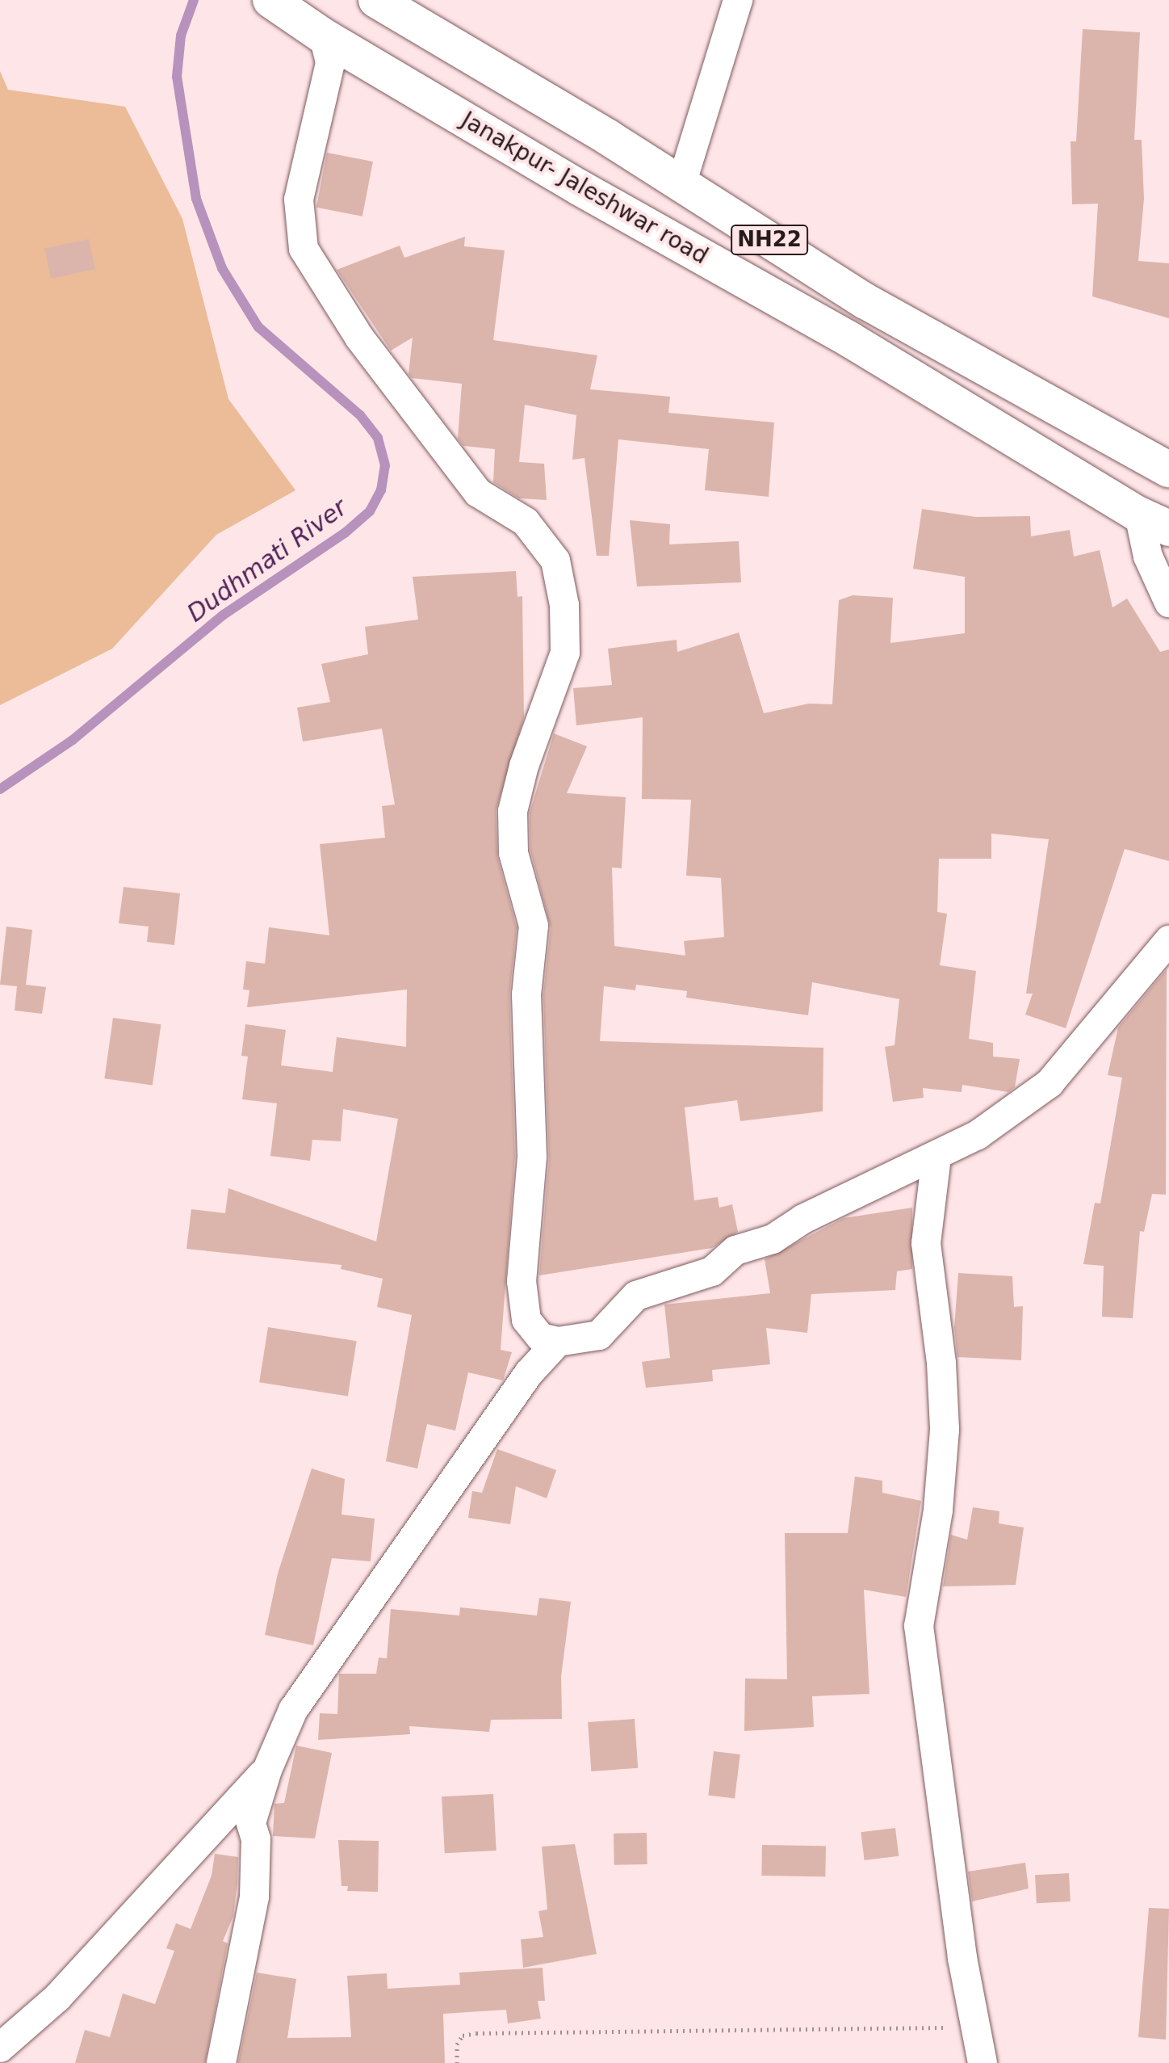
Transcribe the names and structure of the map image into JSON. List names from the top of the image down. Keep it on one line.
{"streets":{"highway":["Janakpur- Jaleshwar road","NH22"]},"water":["Dudhmati River"]}
